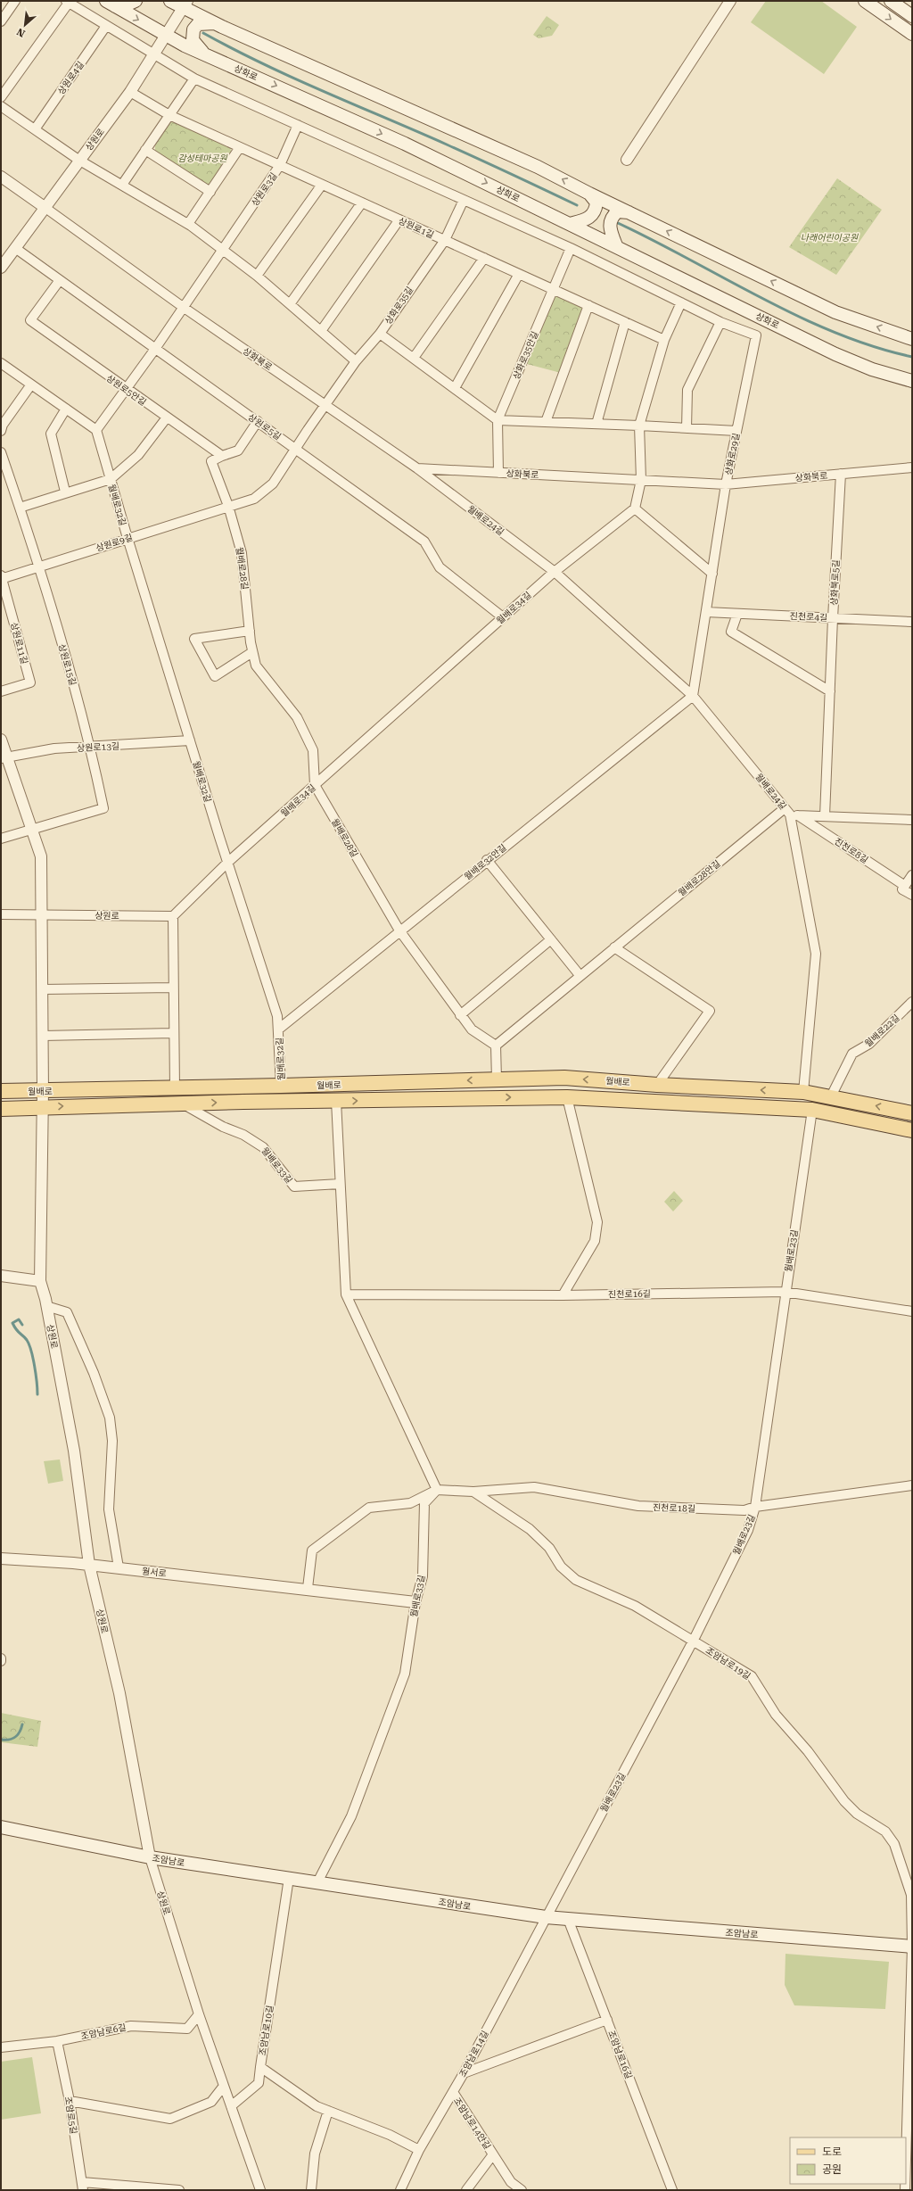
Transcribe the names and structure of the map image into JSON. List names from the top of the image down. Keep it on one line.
{"streets":{"main road":["상화로","월배로","조암남로"],"street":["상원로4길","상원로","상원로3길","상원로1길","상화로35길","상화로35안길","상화북로","상원로5안길","상원로5길","상화로29길","월배로32길","월배로24길","상원로9길","월배로28길","상화북로5길","월배로34길","진천로4길","상원로11길","상원로15길","상원로13길","진천로8길","월배로32안길","월배로28안길","월배로22길","월배로33길","월배로23길","진천로16길","진천로18길","월서로","조암남로19길","조암남로10길","조암남로6길","조암남로14길","조암남로16길","조암로5길","조암남로14안길"]},"crossings":[["상화로","상원로"],["상원로","상원로1길"],["상원로","상화북로"],["상원로","상원로5길"],["상원로","월배로34길"],["상원로","상원로15길"],["상원로","상원로13길"],["상원로","월배로"],["상원로","월서로"],["상원로","조암남로"],["상원로","조암남로6길"],["상원로3길","상원로1길"],["상원로1길","상화로35길"],["상원로1길","상화로35안길"],["상화로35길","상화북로"],["상화로35길","상원로9길"],["상화북로","상화로29길"],["상화북로","월배로24길"],["상화북로","상원로9길"],["상화북로","상화북로5길"],["상원로5안길","상원로5길"],["상원로5안길","월배로32길"],["상원로5길","상원로9길"],["상원로5길","월배로34길"],["상화로29길","월배로24길"],["상화로29길","진천로4길"],["상화로29길","월배로32안길"],["월배로32길","상원로9길"],["월배로32길","월배로34길"],["월배로32길","상원로15길"],["월배로32길","상원로13길"],["월배로32길","월배로32안길"],["월배로32길","월배로"],["월배로24길","월배로34길"],["월배로24길","진천로8길"],["월배로24길","월배로32안길"],["월배로24길","월배로28안길"],["월배로24길","월배로"],["상원로9길","월배로28길"],["상원로9길","상원로11길"],["상원로9길","상원로15길"],["월배로28길","월배로34길"],["월배로28길","월배로32안길"],["월배로28길","월배로28안길"],["상화북로5길","진천로4길"],["상원로15길","상원로13길"],["진천로8길","월배로28안길"],["월배로22길","월배로"],["월배로","월배로33길"],["월배로","월배로23길"],["월배로","진천로16길"],["월배로33길","진천로18길"],["월배로33길","월서로"],["월배로33길","조암남로"],["월배로23길","진천로16길"],["월배로23길","진천로18길"],["월배로23길","조암남로19길"],["월배로23길","조암남로"],["월배로23길","조암남로14길"],["진천로18길","조암남로19길"],["조암남로19길","조암남로"],["조암남로","조암남로10길"],["조암남로","조암남로14길"],["조암남로","조암남로16길"],["조암남로10길","조암남로14길"],["조암남로6길","조암로5길"],["조암남로14길","조암남로14안길"]],"parks":["감성테마공원","나래어린이공원"],"legend":["도로","공원"],"north":"bottom left"}
